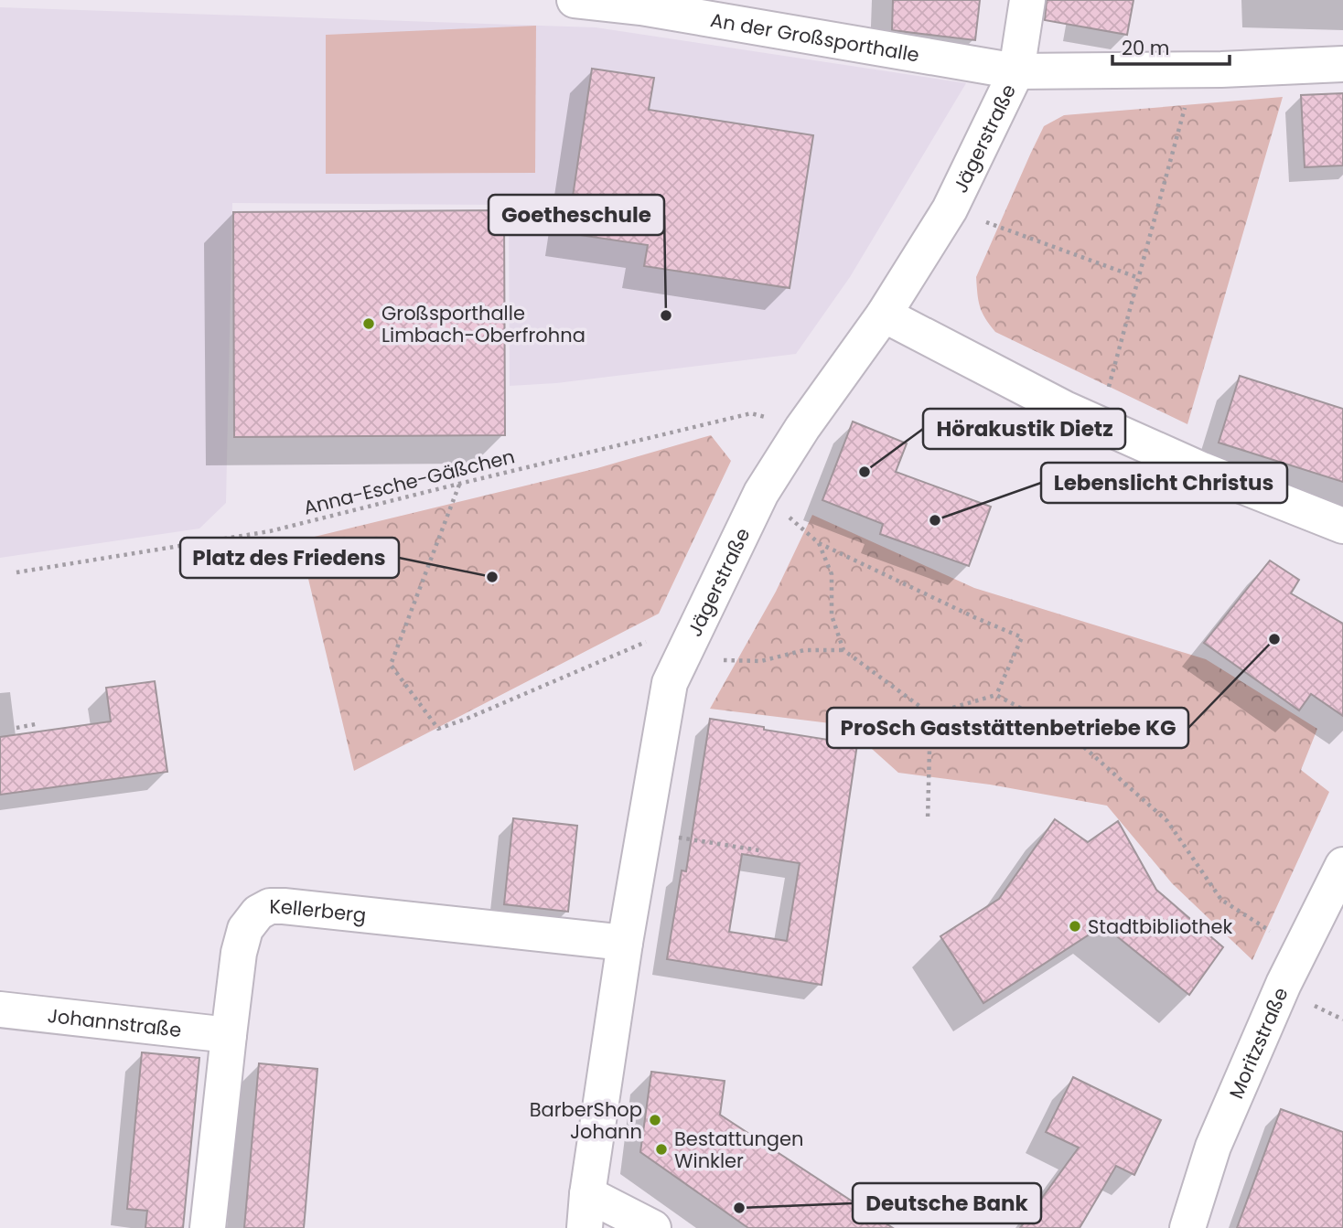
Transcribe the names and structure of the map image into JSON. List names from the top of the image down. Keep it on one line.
{"streets":{"street":["An der Großsporthalle","Jägerstraße","Kellerberg","Johannstraße","Moritzstraße"],"path":["Anna-Esche-Gäßchen"]},"crossings":[["An der Großsporthalle","Jägerstraße"],["Jägerstraße","Anna-Esche-Gäßchen"],["Jägerstraße","Kellerberg"],["Kellerberg","Johannstraße"]],"places":["Goetheschule","Großsporthalle Limbach-Oberfrohna","Hörakustik Dietz","Lebenslicht Christus","Platz des Friedens","ProSch Gaststättenbetriebe KG","Stadtbibliothek","BarberShop Johann","Bestattungen Winkler","Deutsche Bank"],"scale_bar":"20 m"}
